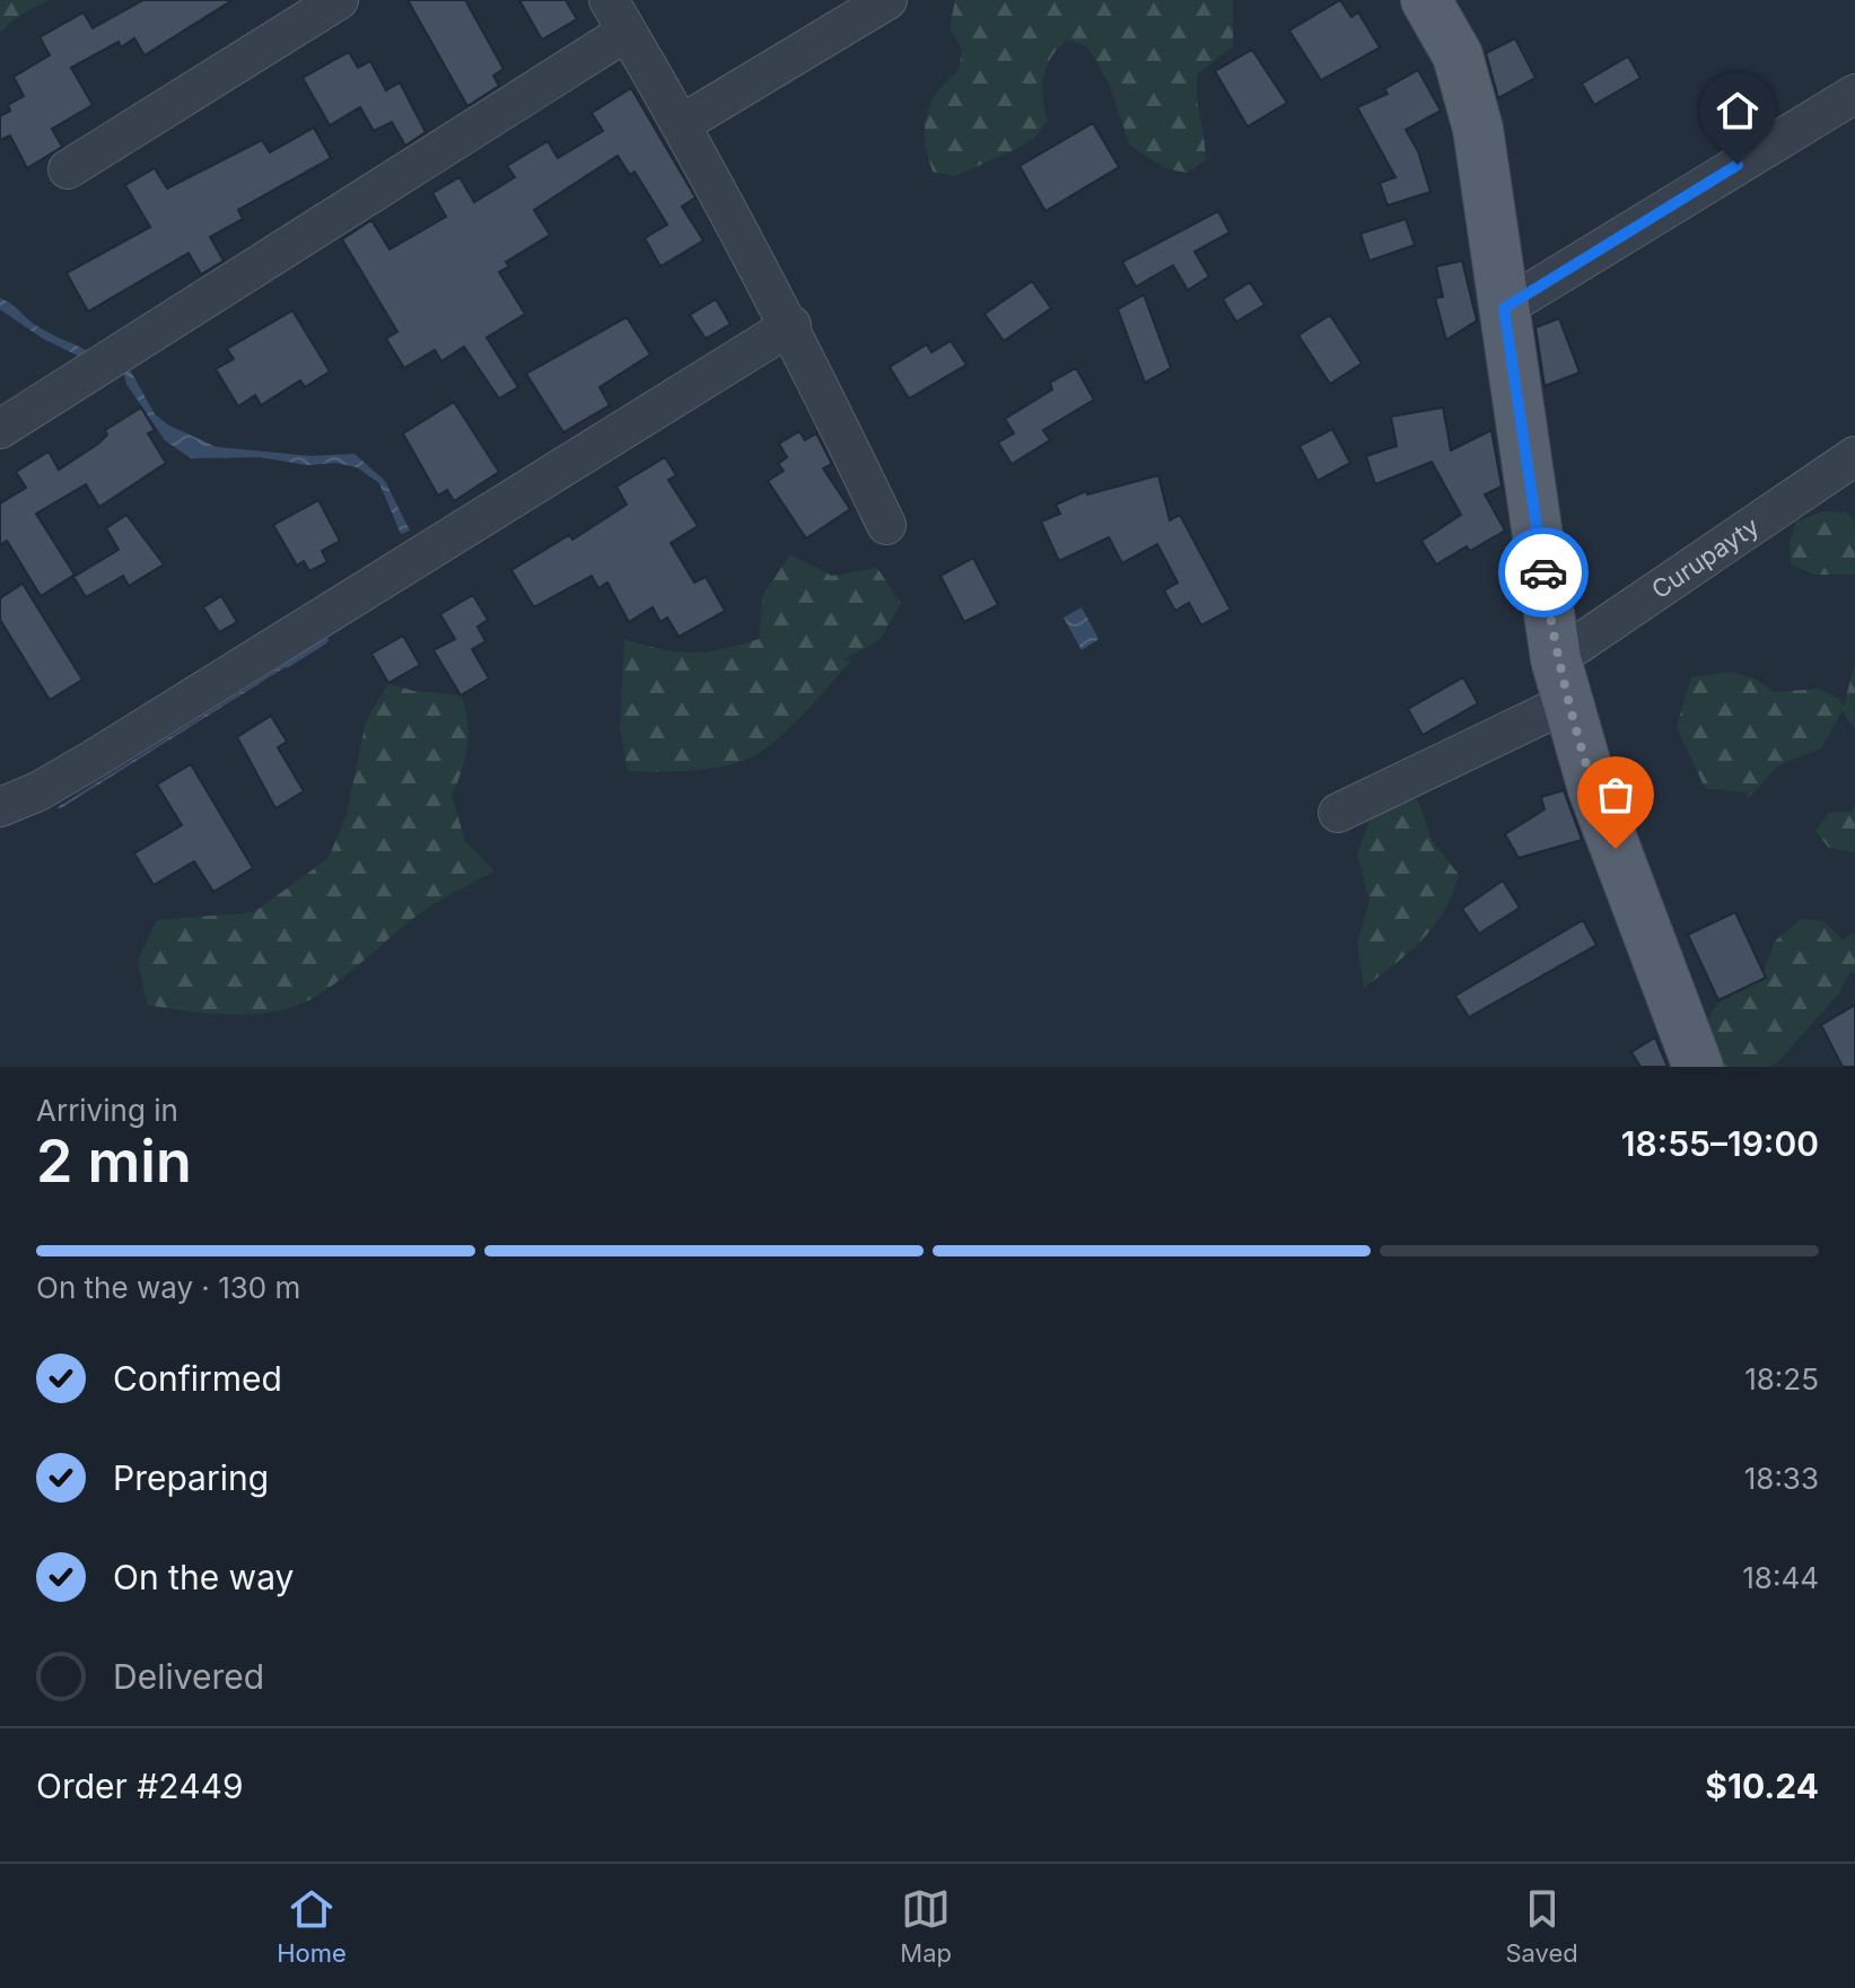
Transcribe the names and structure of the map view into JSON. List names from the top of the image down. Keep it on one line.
{"streets":{"street":["Curupayty"]},"page":{"heading":["2 min","Arriving in","18:55–19:00"],"panel":["Order #2449","$10.24"],"bar":"On the way · 130 m","list":[["Confirmed","18:25"],["Preparing","18:33"],["On the way","18:44"],"Delivered"],"tabs":["Home","Map","Saved"]}}
